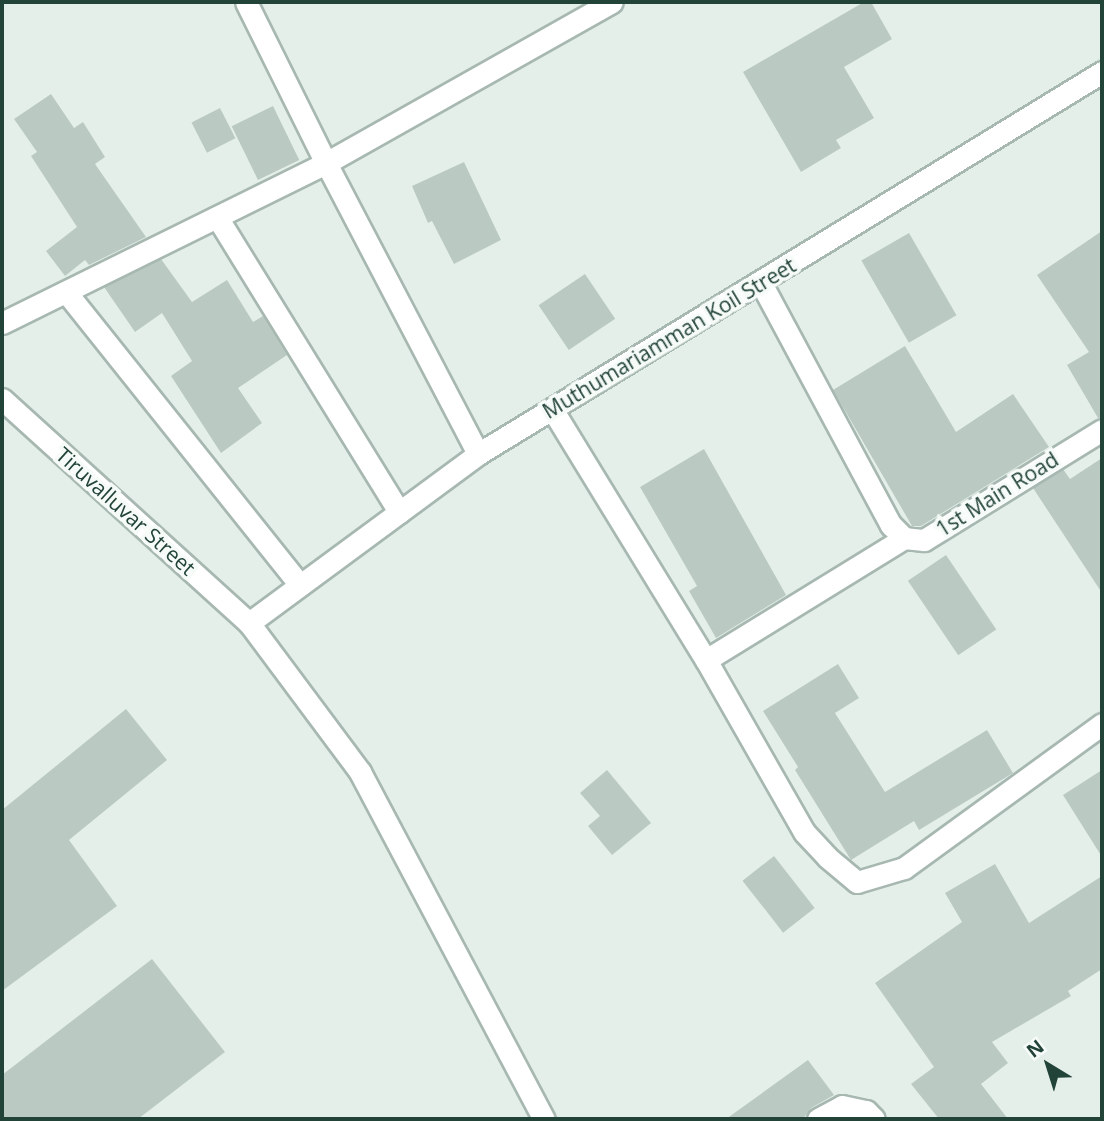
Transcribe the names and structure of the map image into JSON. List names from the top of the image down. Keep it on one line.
{"streets":{"street":["Muthumariamman Koil Street","1st Main Road","Tiruvalluvar Street"]},"crossings":[["Muthumariamman Koil Street","Tiruvalluvar Street"]],"north":"top left"}
